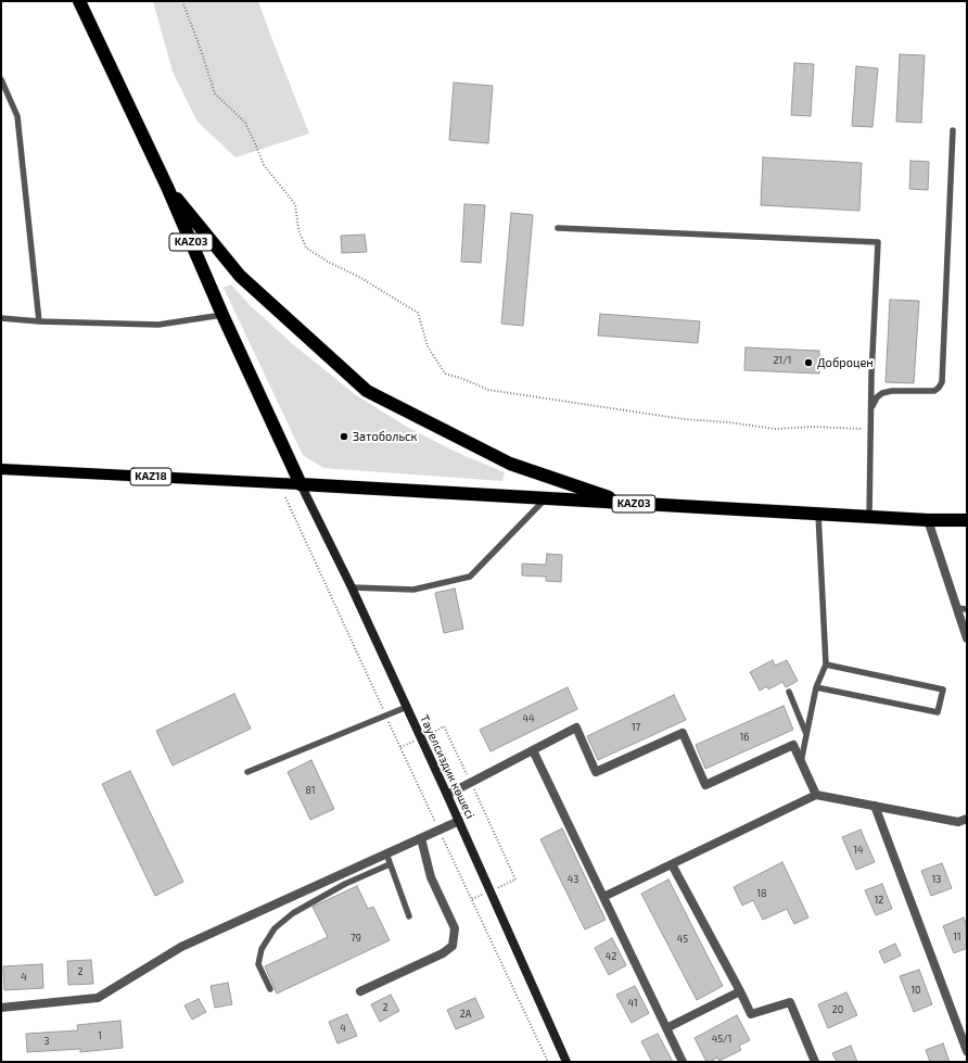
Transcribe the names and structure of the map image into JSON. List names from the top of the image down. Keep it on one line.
{"streets":{"highway":["KАZ03"],"main road":["KAZ18"],"street":["Тауелсиздик көшесі"]},"crossings":[["KАZ03","KAZ18"],["KАZ03","Тауелсиздик көшесі"],["KAZ18","Тауелсиздик көшесі"]],"places":["Доброцен","Затобольск"],"house_numbers":["21/1","44","17","16","81","14","43","13","18","12","11","79","45","42","2","4","10","41","2","20","2А","4","1","45/1","3"]}
